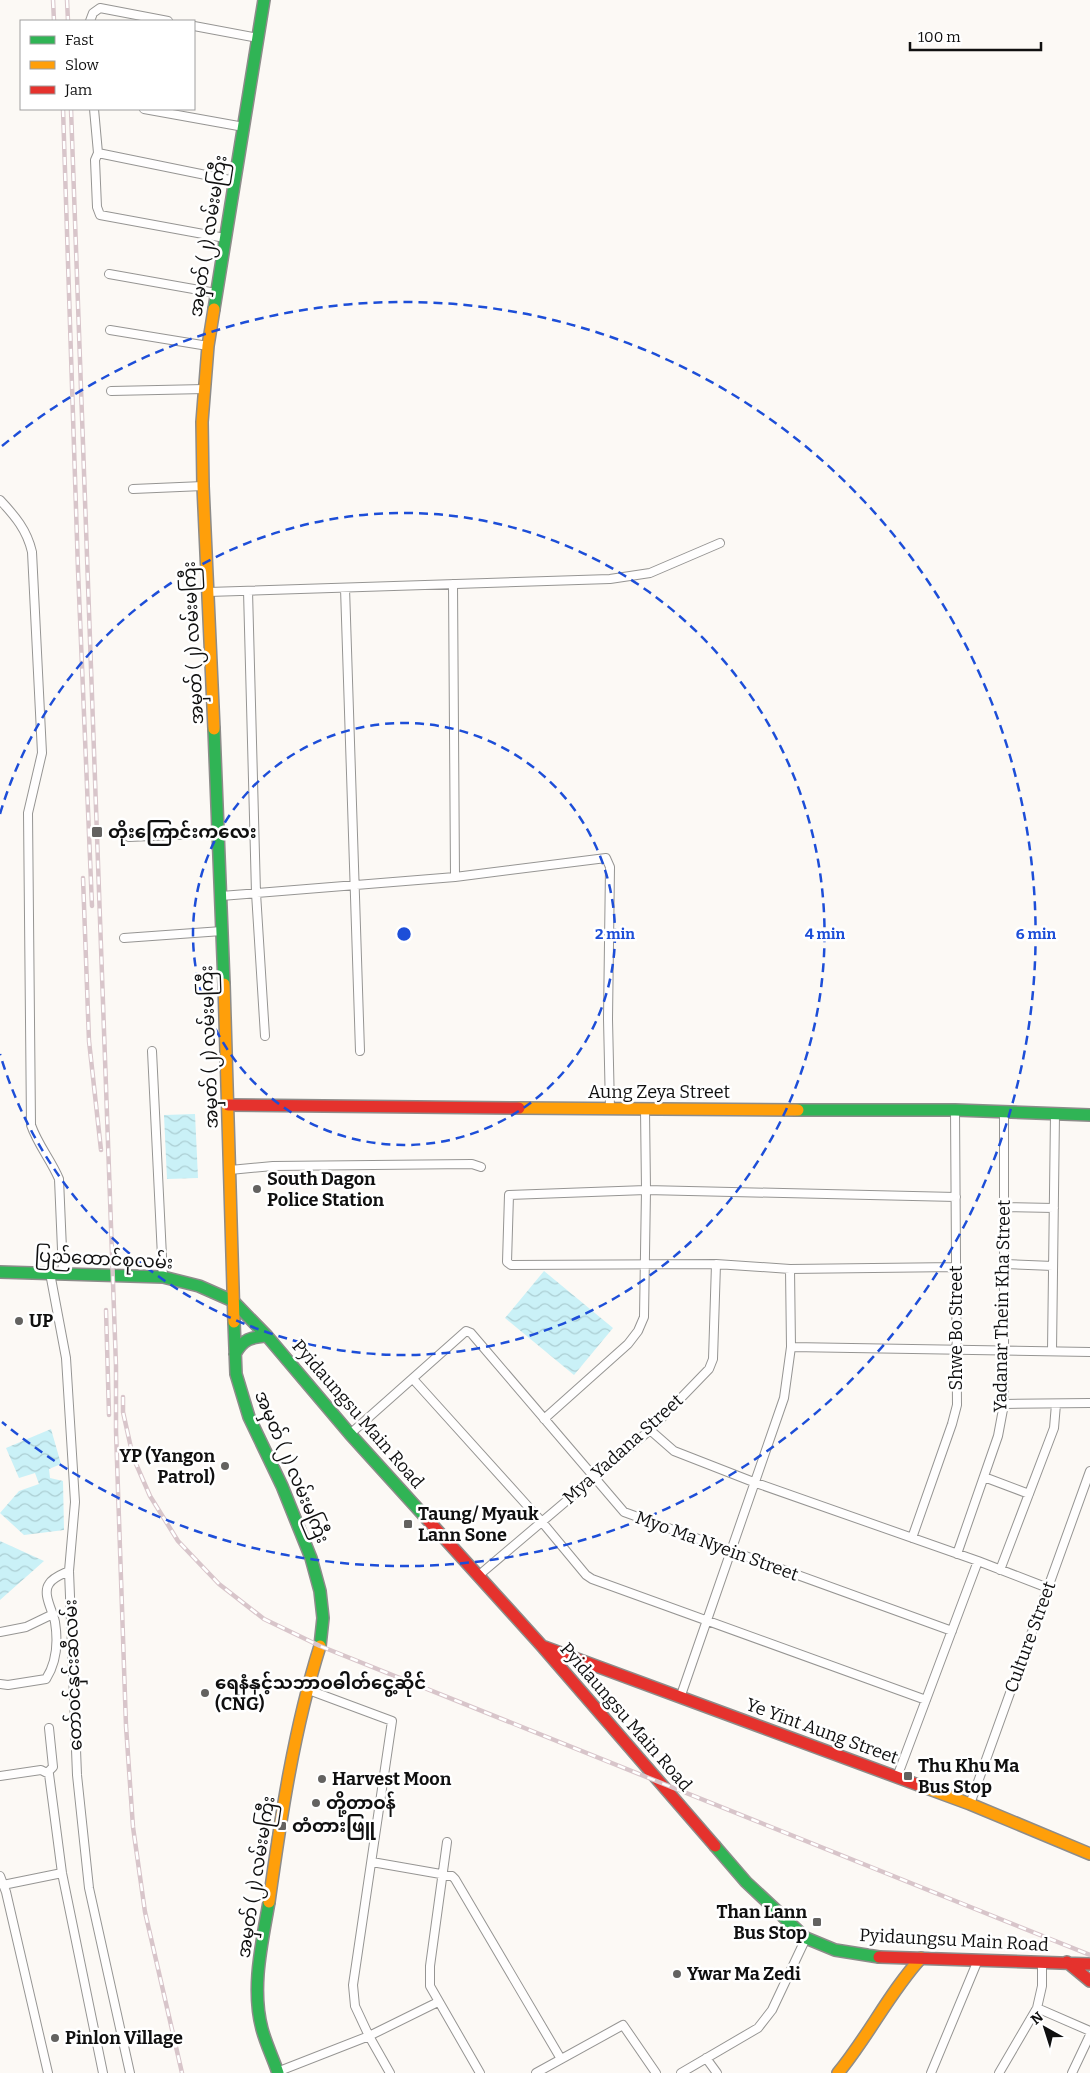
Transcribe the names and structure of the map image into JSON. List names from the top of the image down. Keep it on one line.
{"streets":{"main road":["အမှတ် (၂) လမ်းမကြီး","Aung Zeya Street","ပြည်ထောင်စုလမ်း","Pyidaungsu Main Road","Ye Yint Aung Street"],"street":["Yadanar Thein Kha Street","Shwe Bo Street","Mya Yadana Street","Myo Ma Nyein Street","Culture Street","တော်ဝင်နှင်းဆီလမ်း"]},"crossings":[["အမှတ် (၂) လမ်းမကြီး","Aung Zeya Street"],["အမှတ် (၂) လမ်းမကြီး","ပြည်ထောင်စုလမ်း"],["အမှတ် (၂) လမ်းမကြီး","Pyidaungsu Main Road"],["Aung Zeya Street","Yadanar Thein Kha Street"],["Aung Zeya Street","Shwe Bo Street"],["ပြည်ထောင်စုလမ်း","Pyidaungsu Main Road"],["ပြည်ထောင်စုလမ်း","တော်ဝင်နှင်းဆီလမ်း"],["Pyidaungsu Main Road","Mya Yadana Street"],["Pyidaungsu Main Road","Ye Yint Aung Street"],["Mya Yadana Street","Myo Ma Nyein Street"],["Culture Street","Ye Yint Aung Street"]],"places":{"transit":["တိုးကြောင်းကလေး","Taung/ Myauk Lann Sone","Thu Khu Ma Bus Stop","တံတားဖြူ","Than Lann Bus Stop"],"other":["South Dagon Police Station","UP","YP (Yangon Patrol)","ရေနံနှင့်သဘာဝဓါတ်ငွေ့ဆိုင် (CNG)","Harvest Moon","တို့တာဝန်","Ywar Ma Zedi","Pinlon Village"]},"legend":["Fast","Slow","Jam"],"scale_bar":"100 m","north":"top left","rings":["2 min","4 min","6 min"]}
